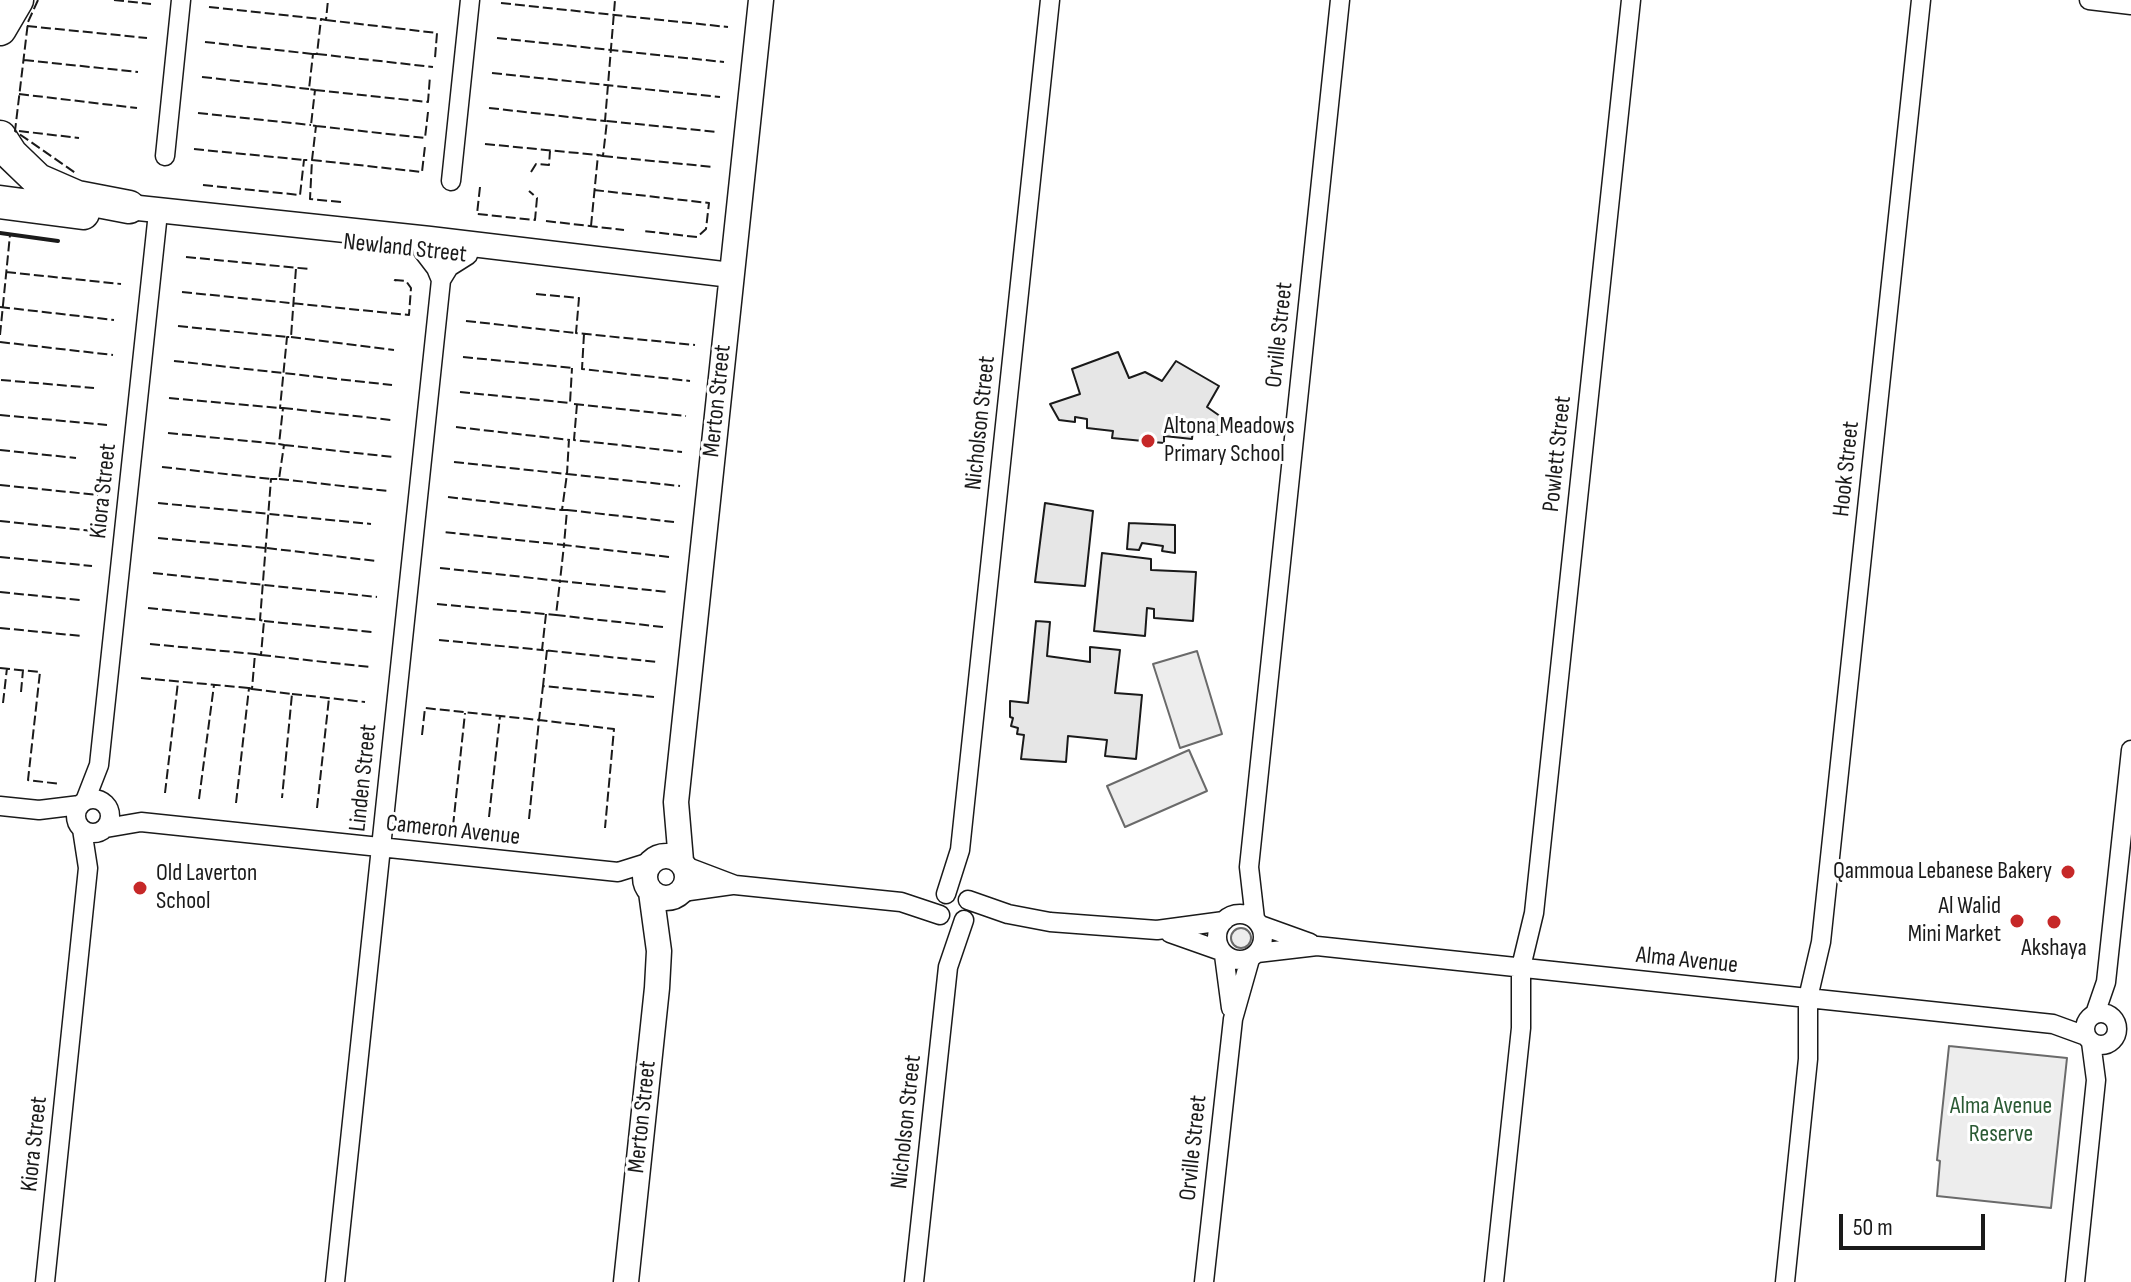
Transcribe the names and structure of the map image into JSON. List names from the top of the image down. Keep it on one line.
{"streets":{"street":["Newland Street","Orville Street","Merton Street","Nicholson Street","Powlett Street","Hook Street","Kiora Street","Linden Street","Cameron Avenue","Alma Avenue"]},"crossings":[["Newland Street","Merton Street"],["Newland Street","Kiora Street"],["Orville Street","Alma Avenue"],["Merton Street","Cameron Avenue"],["Powlett Street","Alma Avenue"],["Hook Street","Alma Avenue"],["Kiora Street","Cameron Avenue"],["Linden Street","Cameron Avenue"]],"parks":["Alma Avenue Reserve"],"places":["Altona Meadows Primary School","Qammoua Lebanese Bakery","Old Laverton School","Al Walid Mini Market","Akshaya"],"scale_bar":"50 m"}
